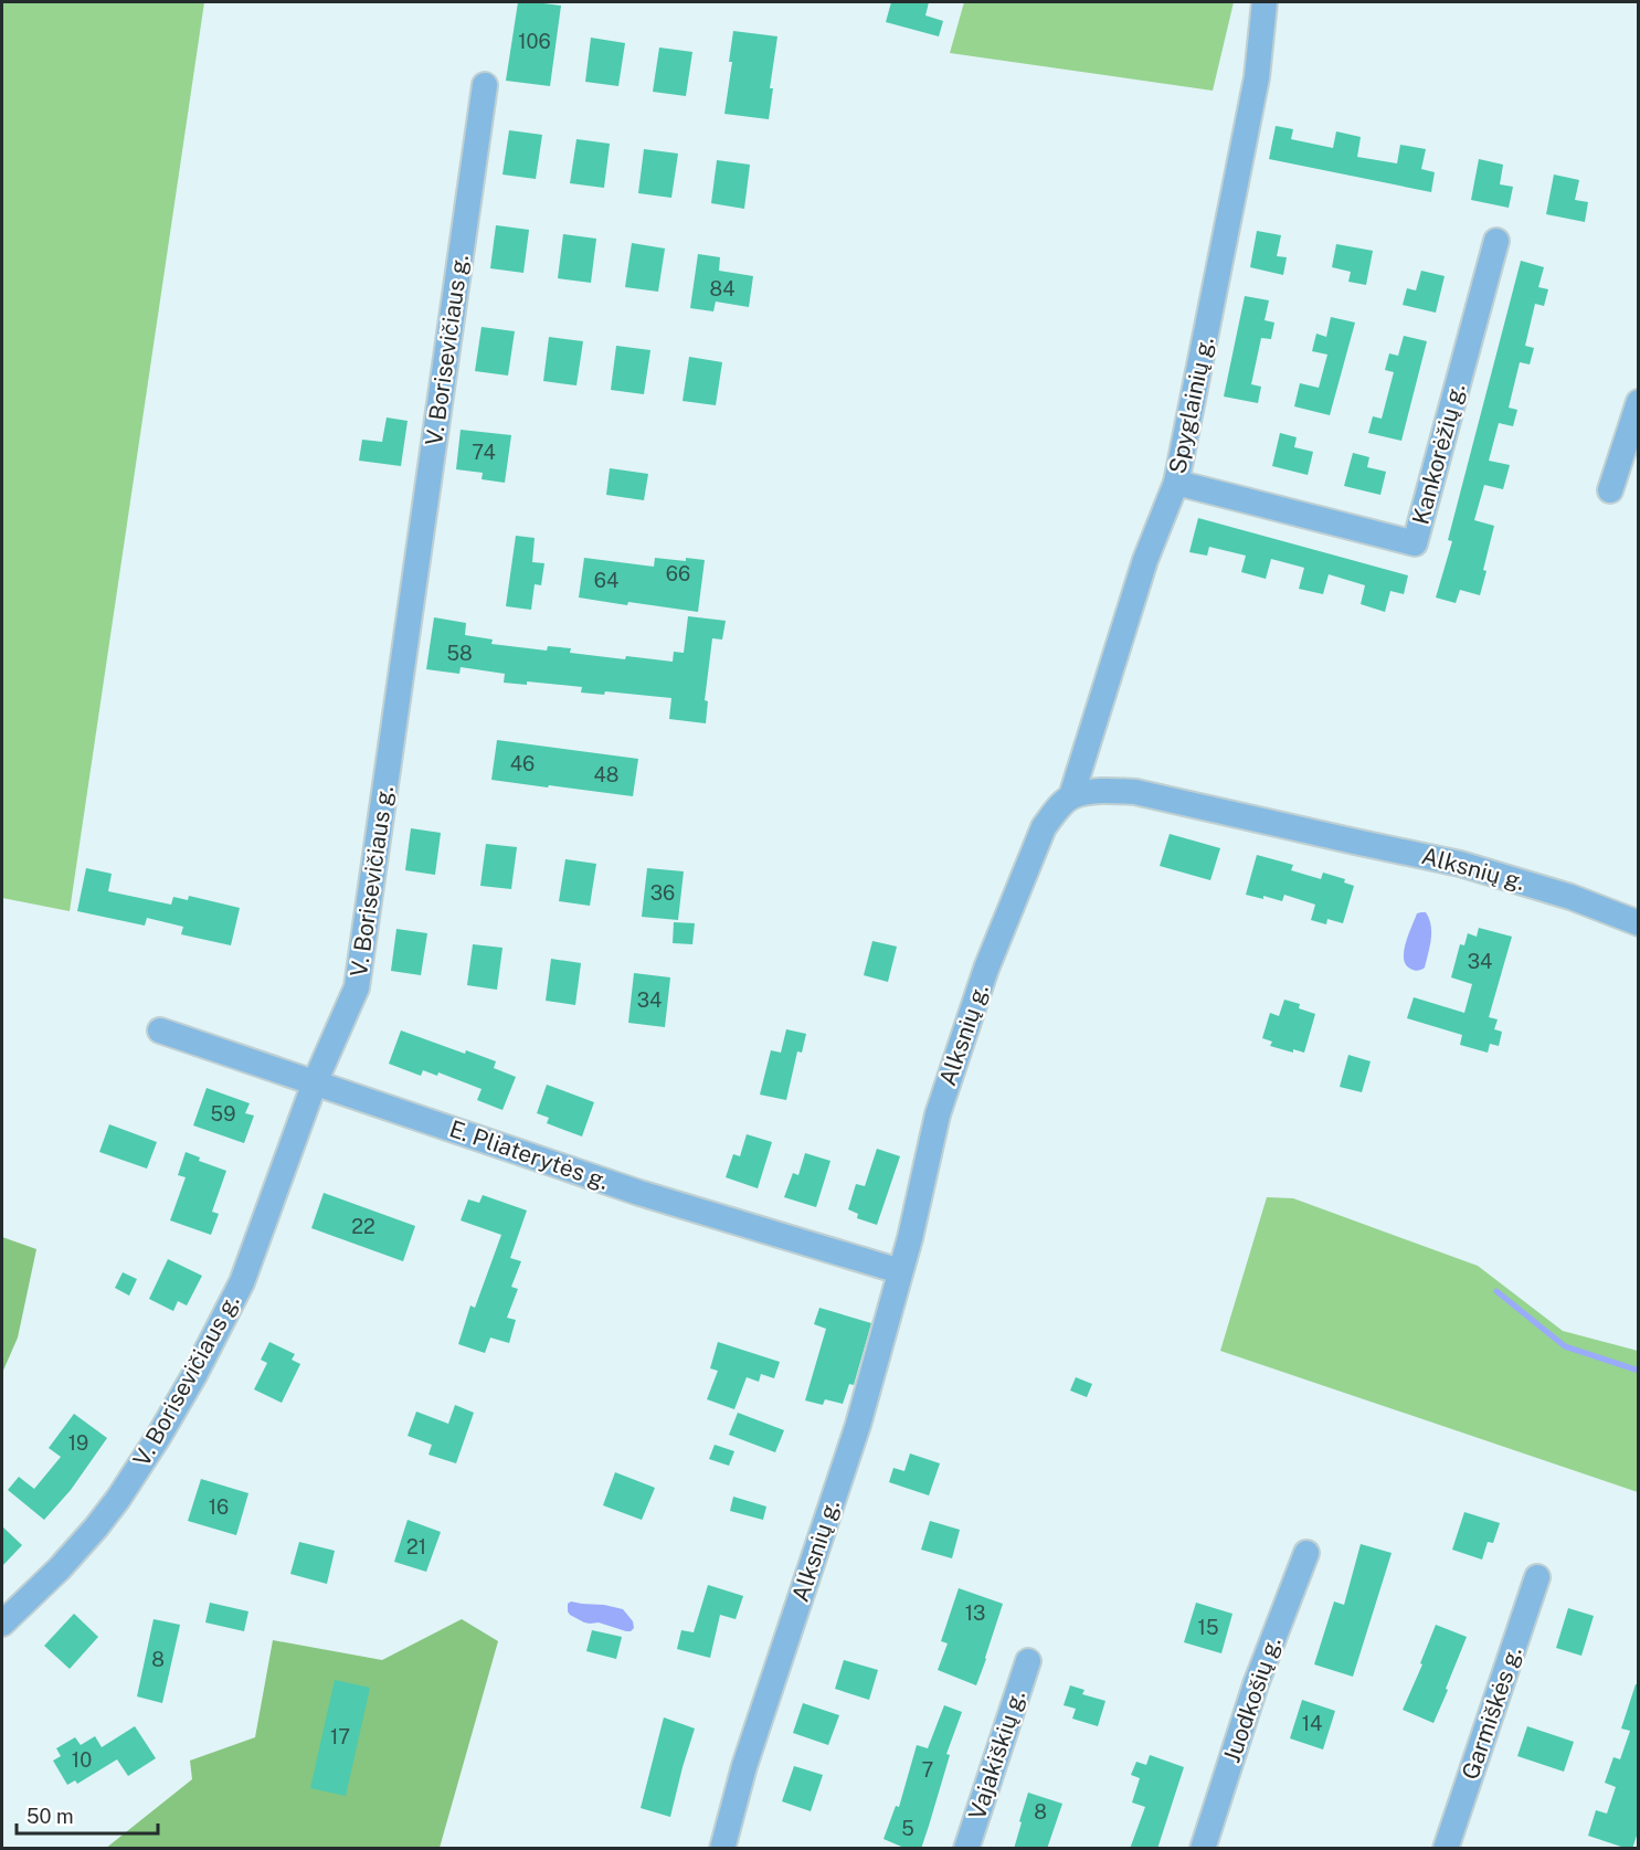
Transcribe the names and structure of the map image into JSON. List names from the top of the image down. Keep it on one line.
{"streets":{"street":["V. Borisevičiaus g.","Spyglainių g.","Kankorėžių g.","Alksnių g.","E. Pliaterytės g.","Juodkošių g.","Garmiškės g.","Vajakiškių g."]},"crossings":[["V. Borisevičiaus g.","E. Pliaterytės g."],["Spyglainių g.","Kankorėžių g."],["Spyglainių g.","Alksnių g."],["Alksnių g.","E. Pliaterytės g."]],"house_numbers":["106","84","74","66","64","58","46","48","36","34","34","59","22","19","16","21","13","15","8","14","17","10","7","8","5"],"scale_bar":"50 m"}
